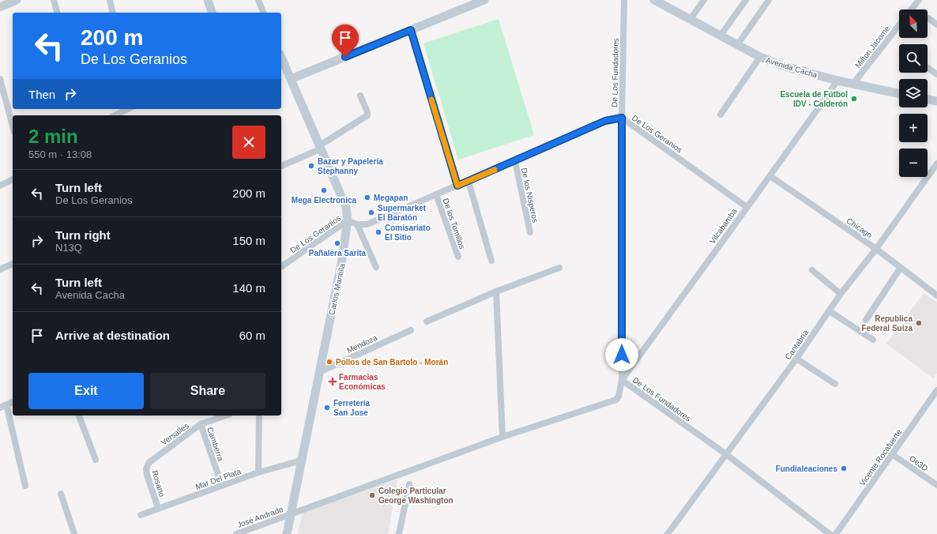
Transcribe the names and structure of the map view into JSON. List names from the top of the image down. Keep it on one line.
{"streets":{"street":["Milton Jacome","Avenida Cacha","De Los Fundadores","De Los Geranios","De los Nisperos","De los Tomillos","Vilcabamba","Chicago","Carlos Mantilla","Mendoza","Cantabria","Versalles","Camberra","Vicente Rocafuerte","Oe3D","Mar Del Plata","Rosario","José Andrade"]},"crossings":[["Milton Jacome","Avenida Cacha"],["Avenida Cacha","Vilcabamba"],["De Los Fundadores","De Los Geranios"],["De Los Fundadores","Vilcabamba"],["De Los Fundadores","Cantabria"],["De Los Fundadores","José Andrade"],["De Los Geranios","De los Nisperos"],["De Los Geranios","De los Tomillos"],["De Los Geranios","Vilcabamba"],["De Los Geranios","Carlos Mantilla"],["Vilcabamba","Chicago"],["Vilcabamba","José Andrade"],["Chicago","Cantabria"],["Carlos Mantilla","Mendoza"],["Carlos Mantilla","Mar Del Plata"],["Carlos Mantilla","José Andrade"],["Versalles","Camberra"],["Versalles","Rosario"],["Camberra","Mar Del Plata"],["Vicente Rocafuerte","Oe3D"],["Mar Del Plata","Rosario"]],"places":{"other":["Escuela de Fútbol IDV - Calderón","Bazar y Papelería Stephanny","Mega Electronica","Megapan","Supermarket El Baratón","Comisariato El Sitio","Pañalera Sarita","Republica Federal Suiza","Pollos de San Bartolo - Morán","Ferretería San Jose","Fundialeaciones","Colegio Particular George Washington"],"health":["Farmacias Económicas"]},"north":"top left","page":{"map_buttons":["+","−"],"turn":["200 m","De Los Geranios"],"then":"Then","heading":["2 min","550 m · 13:08"],"list":[{"name":"Turn left","note":"De Los Geranios","value":"200 m"},{"name":"Turn right","note":"N13Q","value":"150 m"},{"name":"Turn left","note":"Avenida Cacha","value":"140 m"},{"name":"Arrive at destination","value":"60 m"}],"buttons":["Exit","Share"]}}
